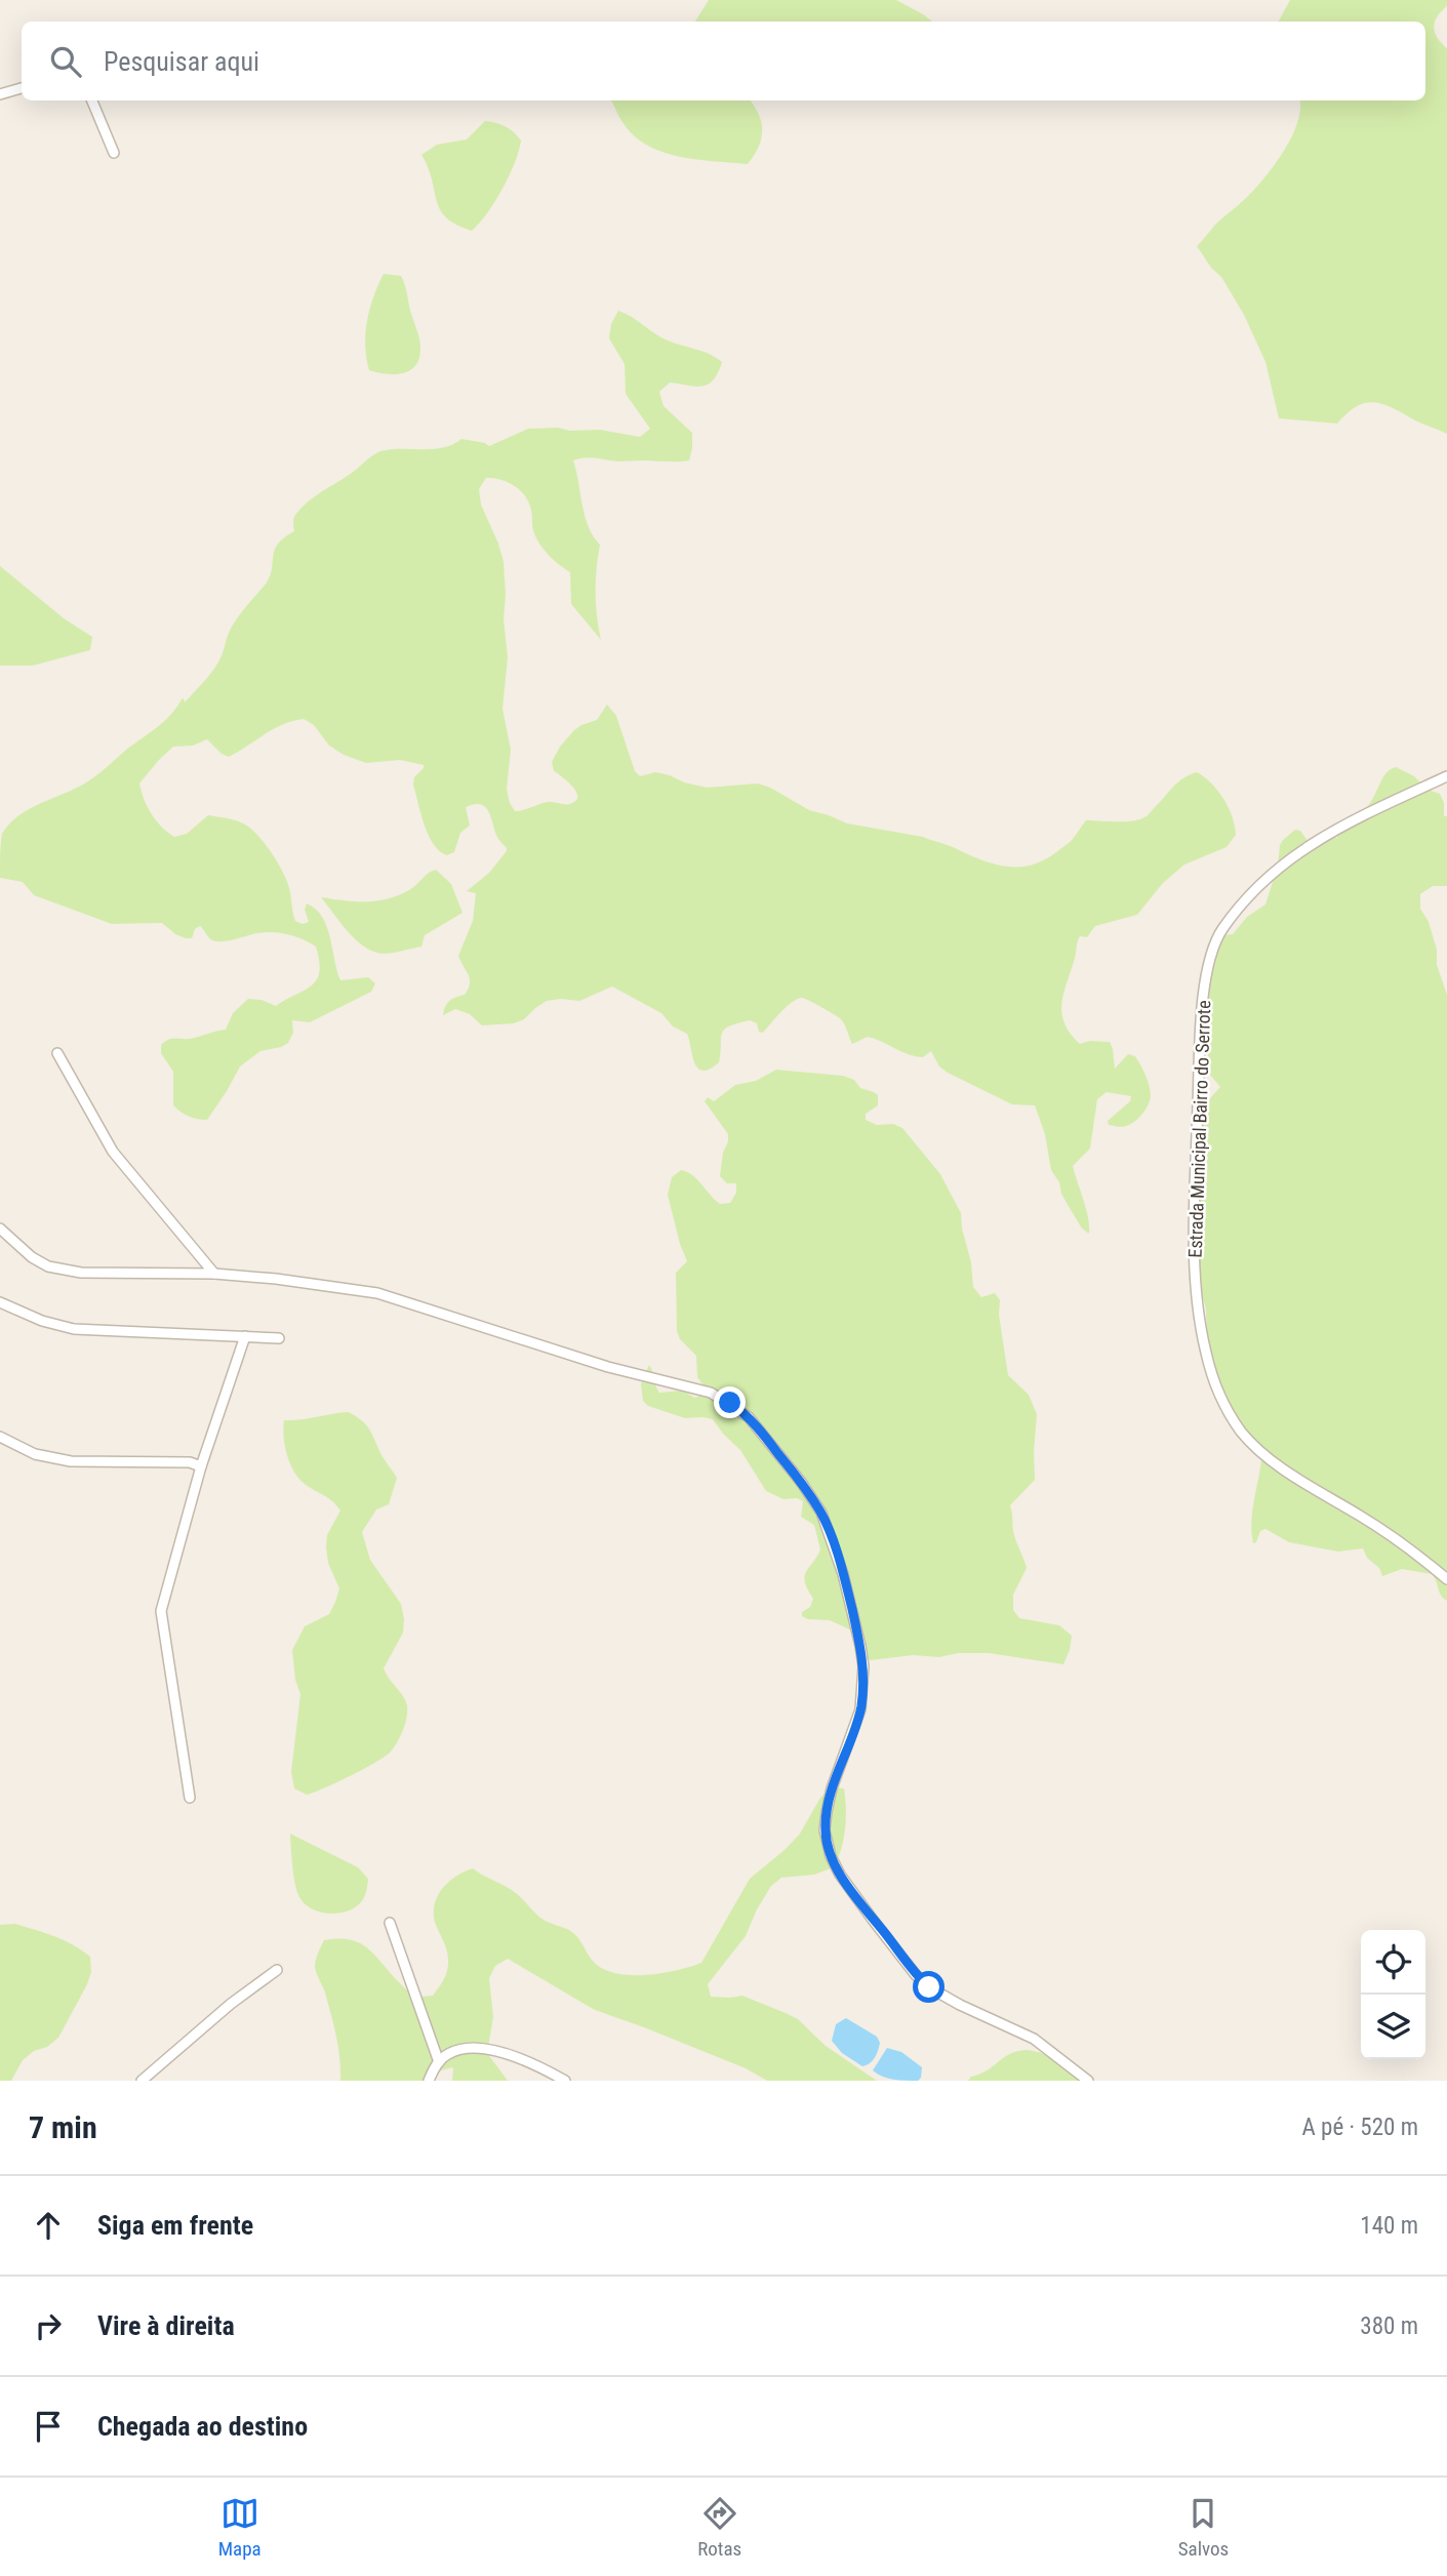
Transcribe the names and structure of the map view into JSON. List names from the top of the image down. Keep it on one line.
{"streets":{"street":["Estrada Municipal Bairro do Serrote"]},"page":{"search":"Pesquisar aqui","heading":["7 min","A pé · 520 m"],"list":[["Siga em frente","140 m"],["Vire à direita","380 m"],"Chegada ao destino"],"nav":["Mapa","Rotas","Salvos"]}}
